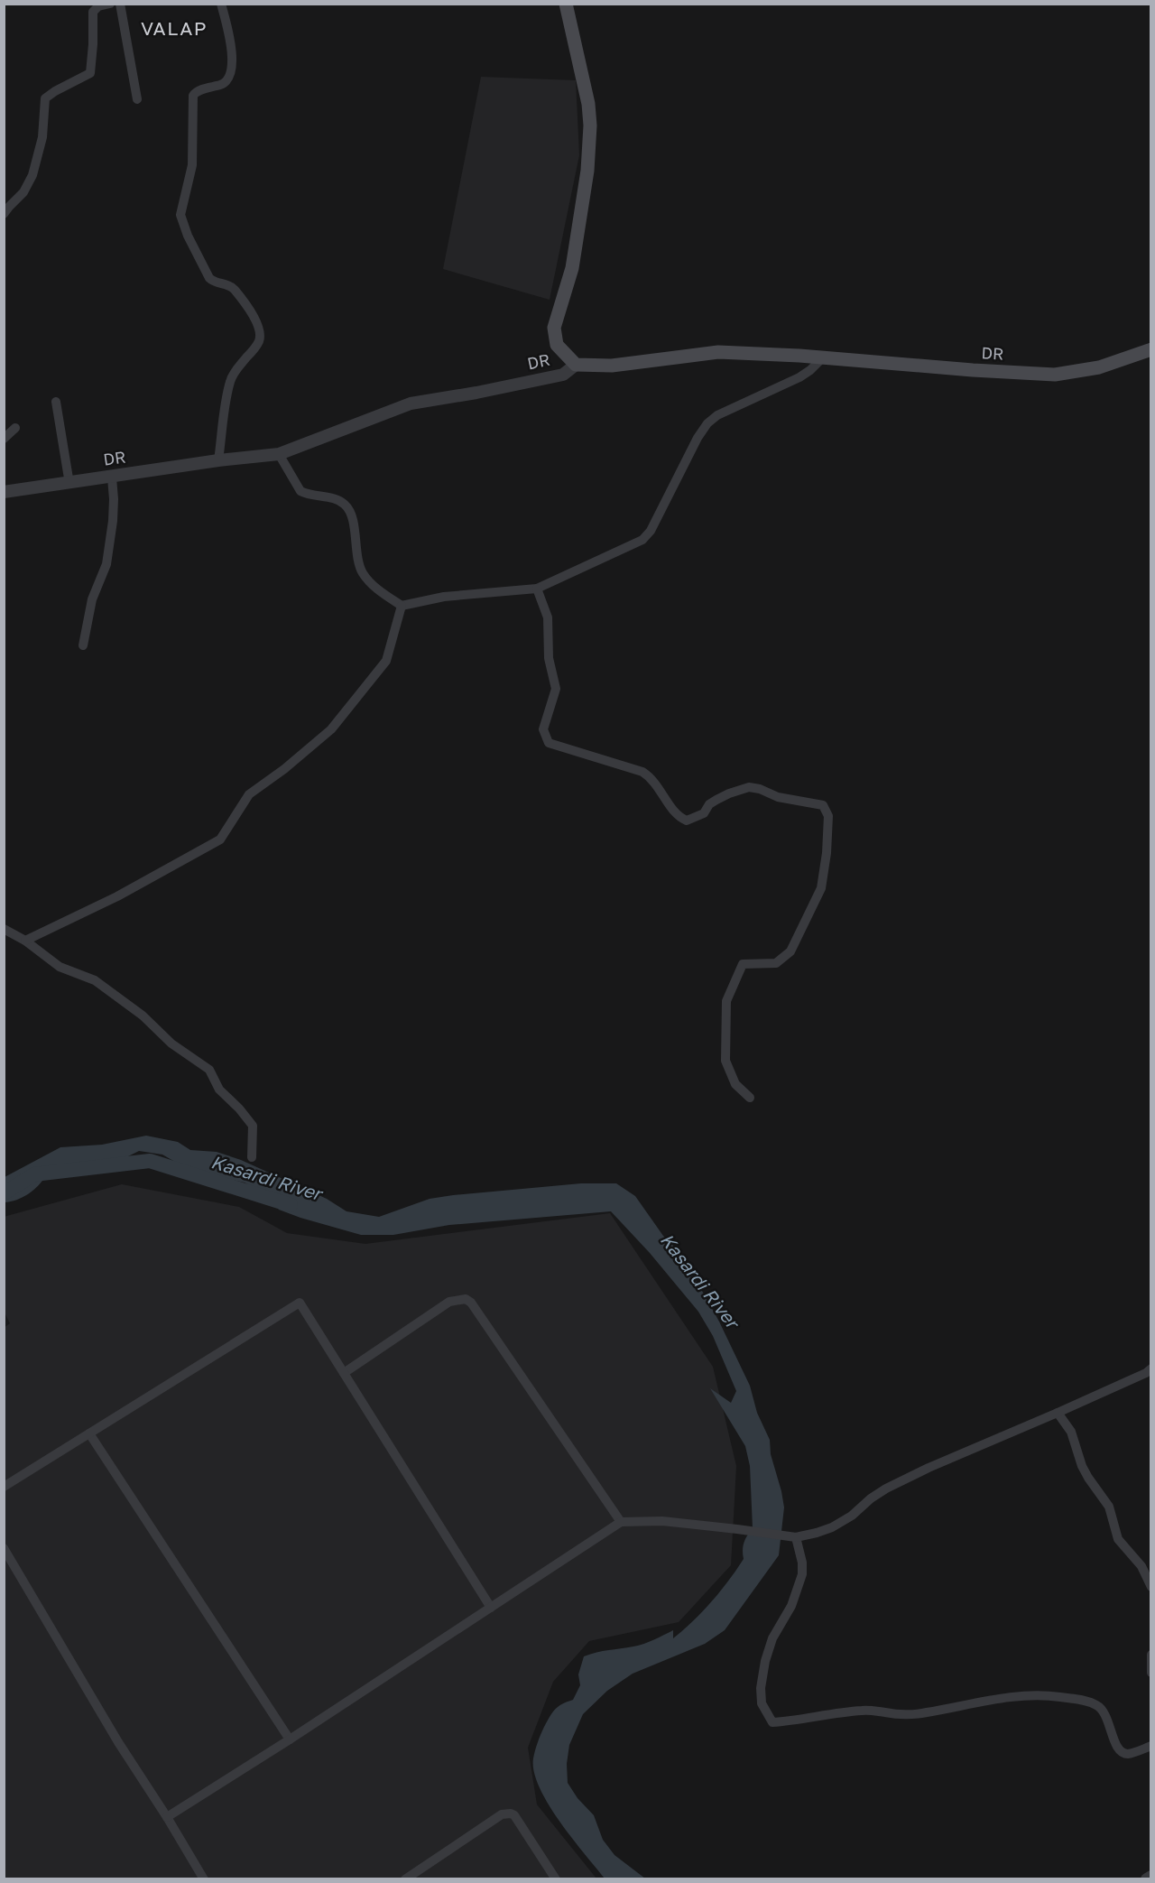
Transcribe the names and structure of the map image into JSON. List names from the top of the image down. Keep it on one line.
{"streets":{"main road":["DR"]},"districts":["VALAP"],"water":["Kasardi River"]}
